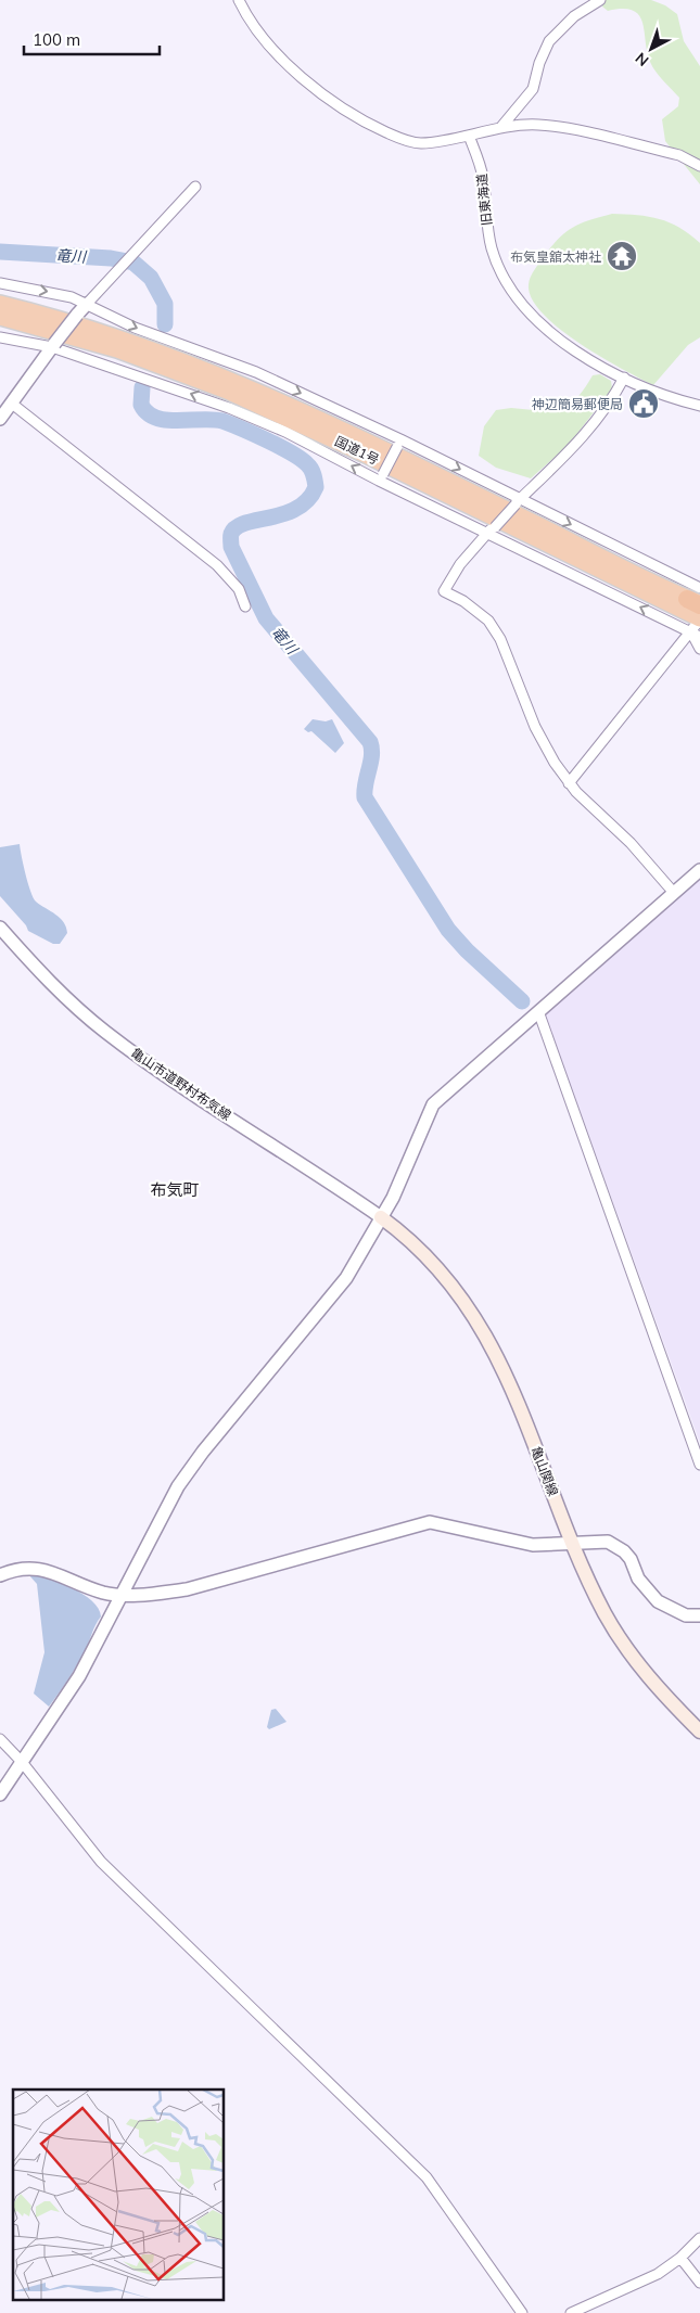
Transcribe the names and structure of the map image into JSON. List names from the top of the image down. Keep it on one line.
{"streets":{"highway":["国道1号"],"main road":["亀山関線"],"street":["旧東海道","亀山市道野村布気線"]},"crossings":[["亀山市道野村布気線","亀山関線"]],"districts":["布気町"],"water":["竜川"],"places":{"temple":["布気皇舘太神社"],"public building":["神辺簡易郵便局"]},"scale_bar":"100 m","north":"bottom left"}
